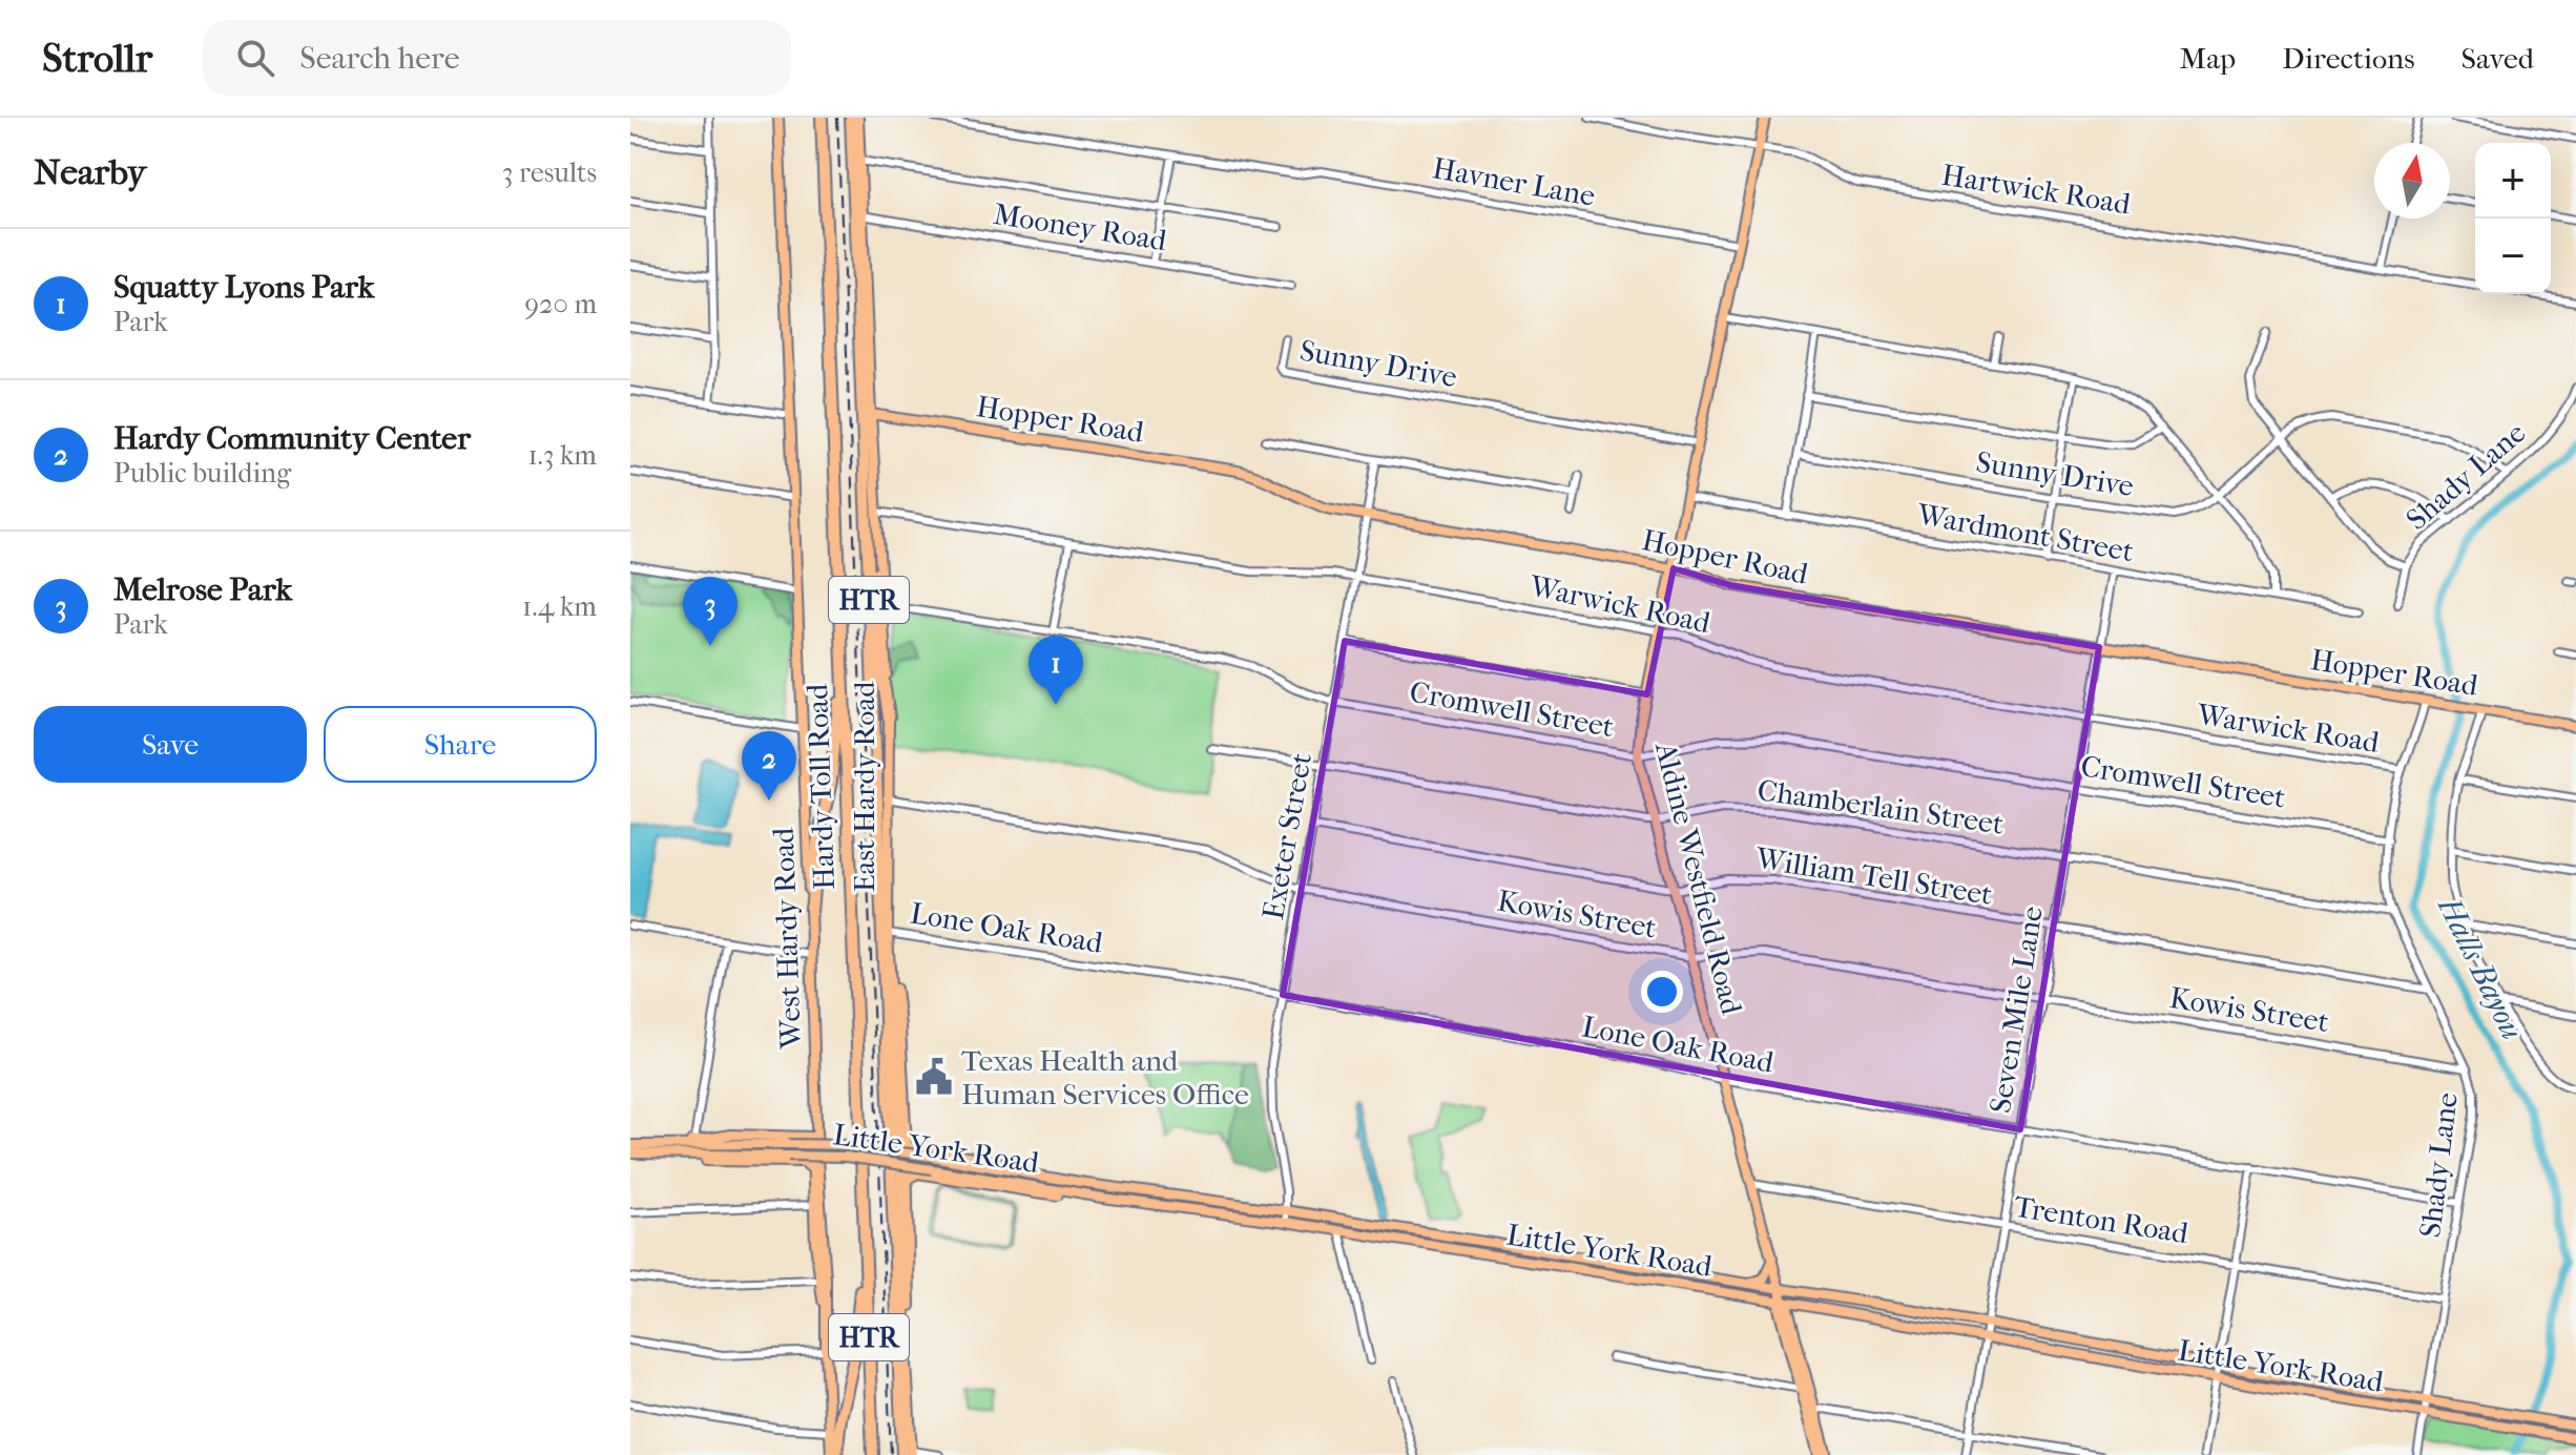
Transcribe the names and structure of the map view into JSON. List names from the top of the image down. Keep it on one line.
{"streets":{"highway":["HTR","Hardy Toll Road"],"main road":["Hopper Road","East Hardy Road","Aldine Westfield Road","West Hardy Road","Little York Road"],"street":["Havner Lane","Hartwick Road","Mooney Road","Sunny Drive","Shady Lane","Wardmont Street","Warwick Road","Cromwell Street","Chamberlain Street","Exeter Street","William Tell Street","Kowis Street","Lone Oak Road","Seven Mile Lane","Trenton Road"]},"crossings":[["Havner Lane","Aldine Westfield Road"],["Hartwick Road","Aldine Westfield Road"],["Mooney Road","East Hardy Road"],["Sunny Drive","Shady Lane"],["Sunny Drive","Aldine Westfield Road"],["Hopper Road","Shady Lane"],["Hopper Road","East Hardy Road"],["Hopper Road","Exeter Street"],["Hopper Road","Aldine Westfield Road"],["Hopper Road","Seven Mile Lane"],["Shady Lane","Warwick Road"],["Shady Lane","Cromwell Street"],["Shady Lane","Chamberlain Street"],["Shady Lane","William Tell Street"],["Shady Lane","Kowis Street"],["Shady Lane","Lone Oak Road"],["Shady Lane","Little York Road"],["Shady Lane","Trenton Road"],["Wardmont Street","Aldine Westfield Road"],["Wardmont Street","Seven Mile Lane"],["Warwick Road","East Hardy Road"],["Warwick Road","Exeter Street"],["Warwick Road","Aldine Westfield Road"],["Warwick Road","Seven Mile Lane"],["Cromwell Street","East Hardy Road"],["Cromwell Street","Exeter Street"],["Cromwell Street","Aldine Westfield Road"],["Cromwell Street","Seven Mile Lane"],["Hardy Toll Road","East Hardy Road"],["East Hardy Road","Kowis Street"],["East Hardy Road","Lone Oak Road"],["East Hardy Road","Little York Road"],["Chamberlain Street","Exeter Street"],["Chamberlain Street","Aldine Westfield Road"],["Chamberlain Street","Seven Mile Lane"],["Exeter Street","William Tell Street"],["Exeter Street","Kowis Street"],["Exeter Street","Lone Oak Road"],["Exeter Street","Little York Road"],["William Tell Street","Aldine Westfield Road"],["William Tell Street","Seven Mile Lane"],["Aldine Westfield Road","Kowis Street"],["Aldine Westfield Road","Lone Oak Road"],["Aldine Westfield Road","Little York Road"],["Aldine Westfield Road","Trenton Road"],["Kowis Street","Seven Mile Lane"],["Lone Oak Road","Seven Mile Lane"],["West Hardy Road","Little York Road"],["Seven Mile Lane","Little York Road"],["Seven Mile Lane","Trenton Road"]],"water":["Halls Bayou"],"places":{"public building":["Texas Health and Human Services Office"]},"north":"top","page":{"header":"Strollr","search":"Search here","nav":["Map","Directions","Saved"],"heading":["Nearby","3 results"],"map_buttons":["+","−"],"list":[{"mark":"1","name":"Squatty Lyons Park","note":"Park","value":"920 m"},{"mark":"2","name":"Hardy Community Center","note":"Public building","value":"1.3 km"},{"mark":"3","name":"Melrose Park","note":"Park","value":"1.4 km"}],"pins":["3","1","2"],"buttons":["Save","Share"]}}
